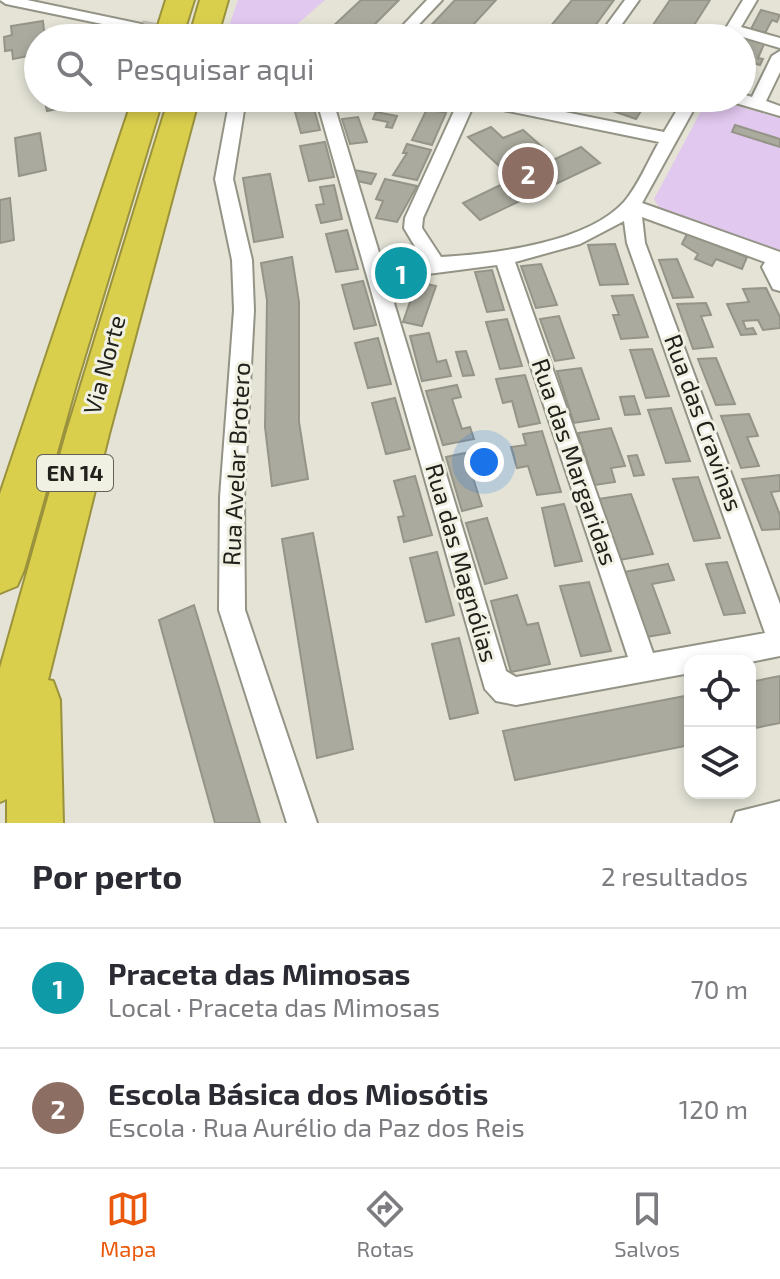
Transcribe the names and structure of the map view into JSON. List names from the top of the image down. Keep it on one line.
{"streets":{"highway":["Via Norte","EN 14"],"street":["Rua das Cravinas","Rua das Margaridas","Rua Avelar Brotero","Rua das Magnólias"]},"crossings":[["Rua das Cravinas","Rua das Magnólias"],["Rua das Margaridas","Rua das Magnólias"]],"page":{"search":"Pesquisar aqui","pins":["2","1"],"heading":["Por perto","2 resultados"],"list":[{"mark":"1","name":"Praceta das Mimosas","note":"Local · Praceta das Mimosas","value":"70 m"},{"mark":"2","name":"Escola Básica dos Miosótis","note":"Escola · Rua Aurélio da Paz dos Reis","value":"120 m"}],"nav":["Mapa","Rotas","Salvos"]}}
